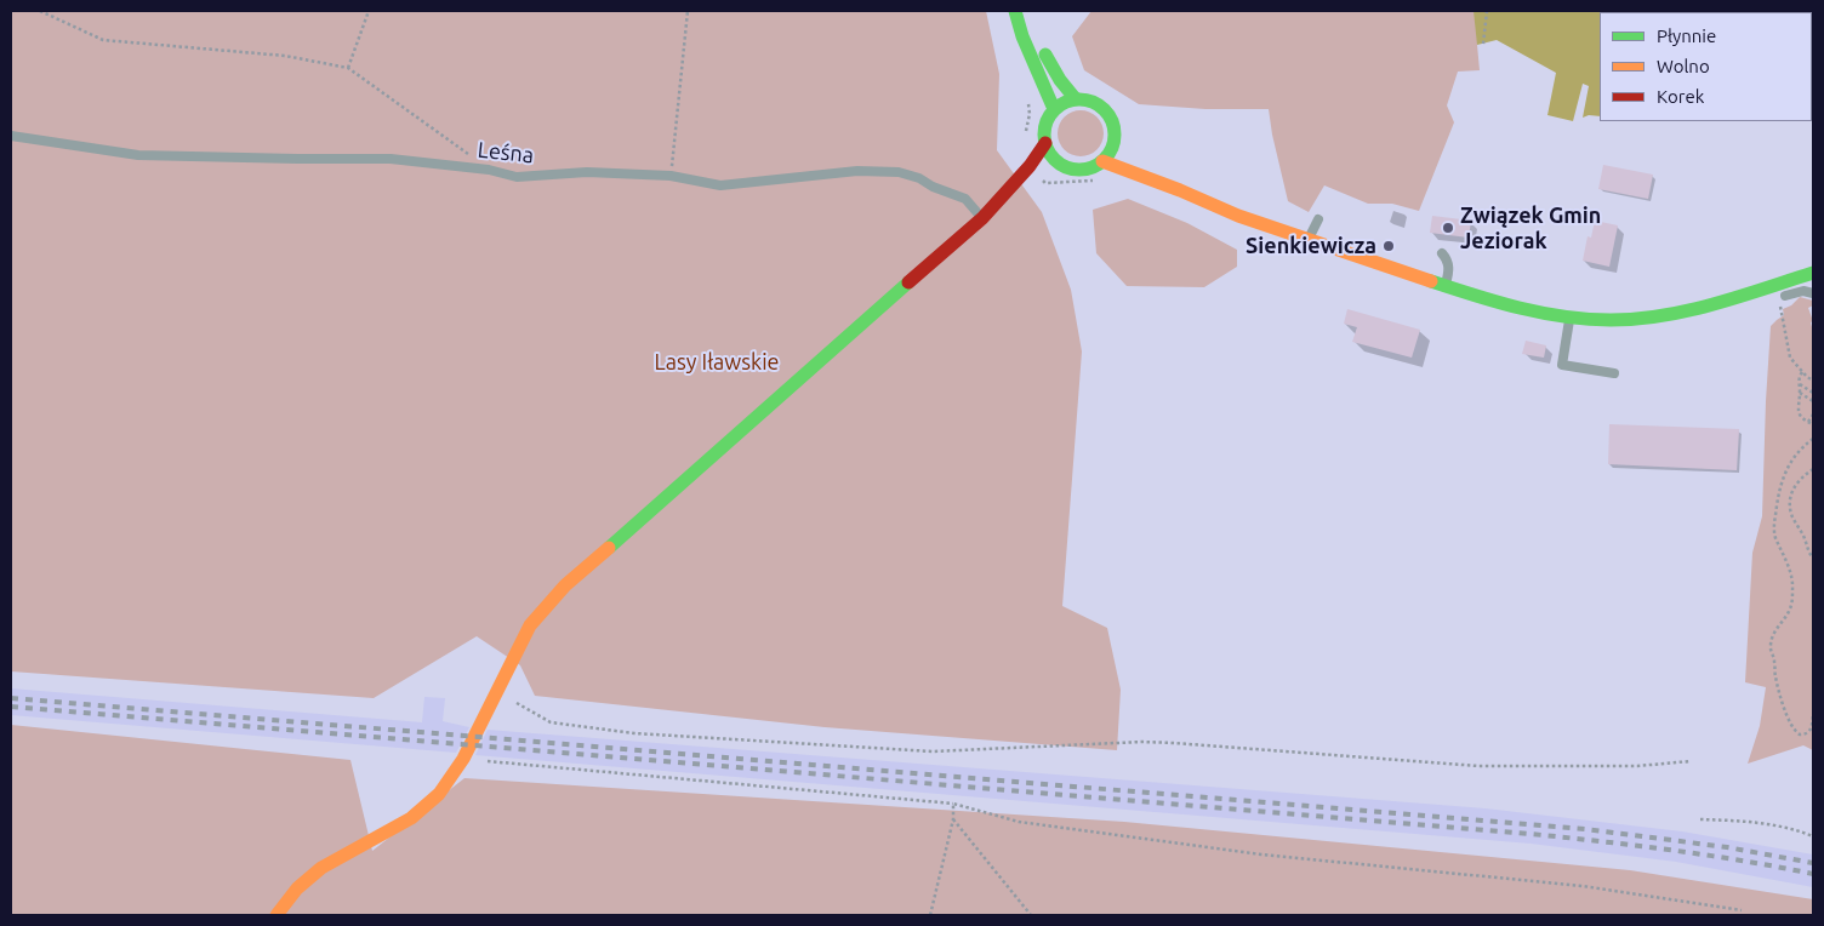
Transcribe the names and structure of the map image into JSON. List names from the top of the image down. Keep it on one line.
{"streets":{"lane":["Leśna"]},"parks":["Lasy Iławskie"],"places":["Związek Gmin Jeziorak","Sienkiewicza"],"legend":["Płynnie","Wolno","Korek"]}
